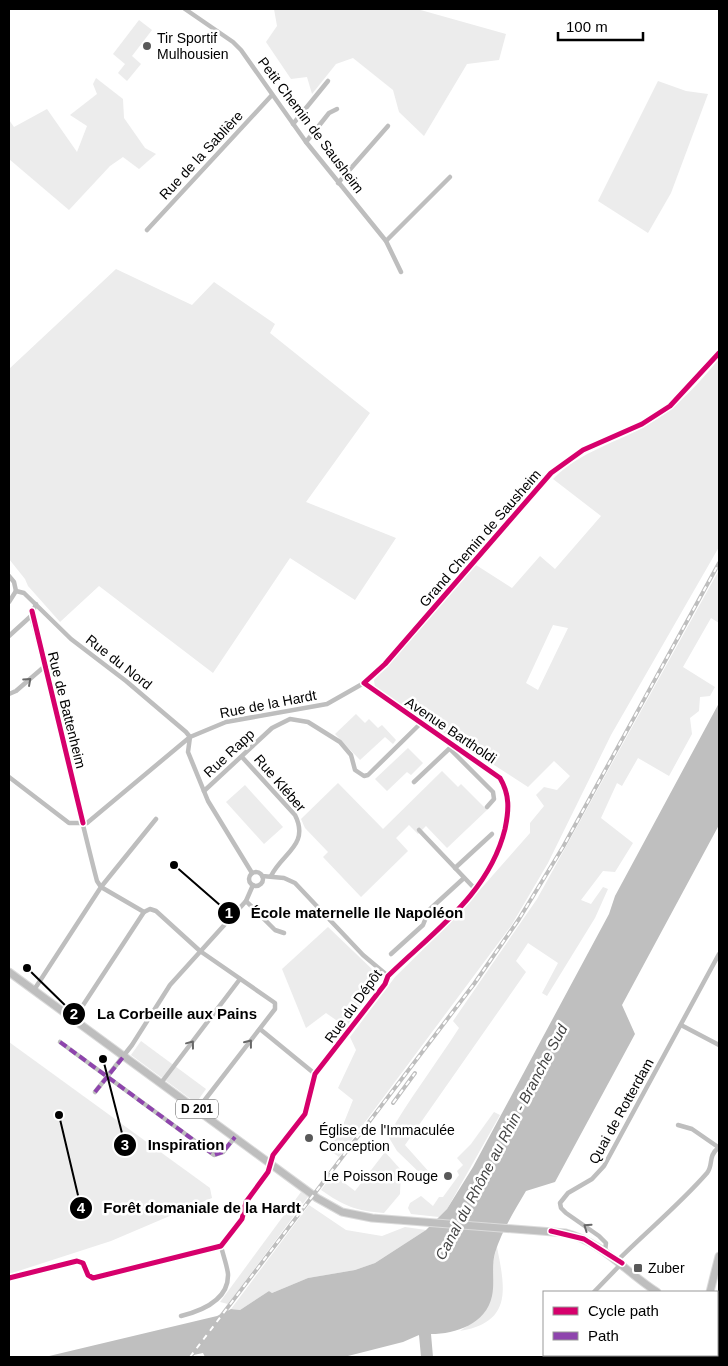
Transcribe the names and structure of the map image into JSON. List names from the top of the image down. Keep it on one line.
{"streets":{"main road":["D 201"],"street":["Petit Chemin de Sausheim","Rue de la Sablière","Grand Chemin de Sausheim","Rue du Nord","Rue de la Hardt","Rue de Battenheim","Avenue Bartholdi","Rue Rapp","Rue Kléber","Rue du Dépôt","Quai de Rotterdam"]},"crossings":[["Petit Chemin de Sausheim","Rue de la Sablière"],["Grand Chemin de Sausheim","Rue de la Hardt"],["Grand Chemin de Sausheim","Avenue Bartholdi"],["Rue du Nord","Rue de la Hardt"],["Rue de la Hardt","Rue de Battenheim"],["Rue de la Hardt","Avenue Bartholdi"],["Avenue Bartholdi","Rue Rapp"],["Avenue Bartholdi","Rue du Dépôt"],["Rue Rapp","Rue Kléber"],["D 201","Quai de Rotterdam"]],"one_way":["Quai de Rotterdam"],"water":["Canal du Rhône au Rhin - Branche Sud"],"places":{"other":["Tir Sportif Mulhousien","École maternelle Ile Napoléon","La Corbeille aux Pains","Inspiration","Forêt domaniale de la Hardt","Église de l'Immaculée Conception","Le Poisson Rouge"],"transit":["Zuber"]},"legend":["Cycle path","Path"],"scale_bar":"100 m"}
